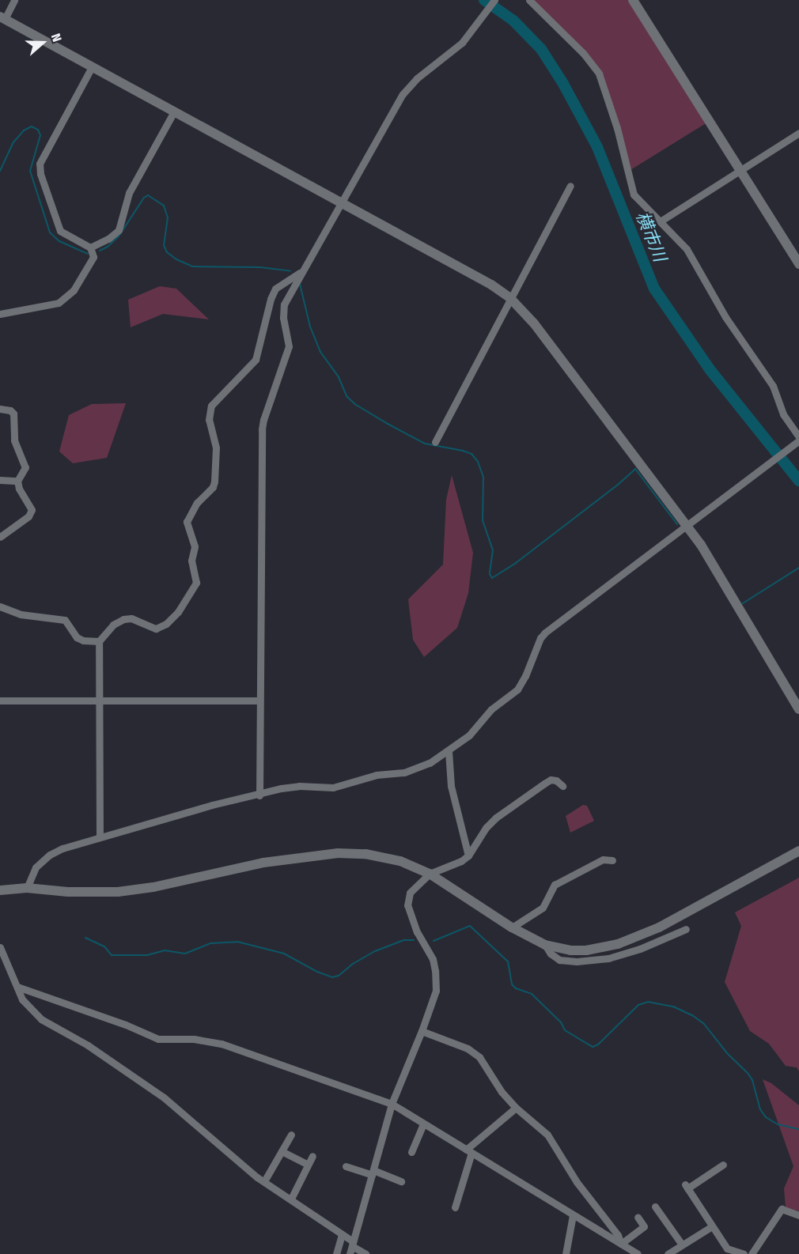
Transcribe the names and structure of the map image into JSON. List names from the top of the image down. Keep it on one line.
{"water":["横市川"],"north":"right"}
